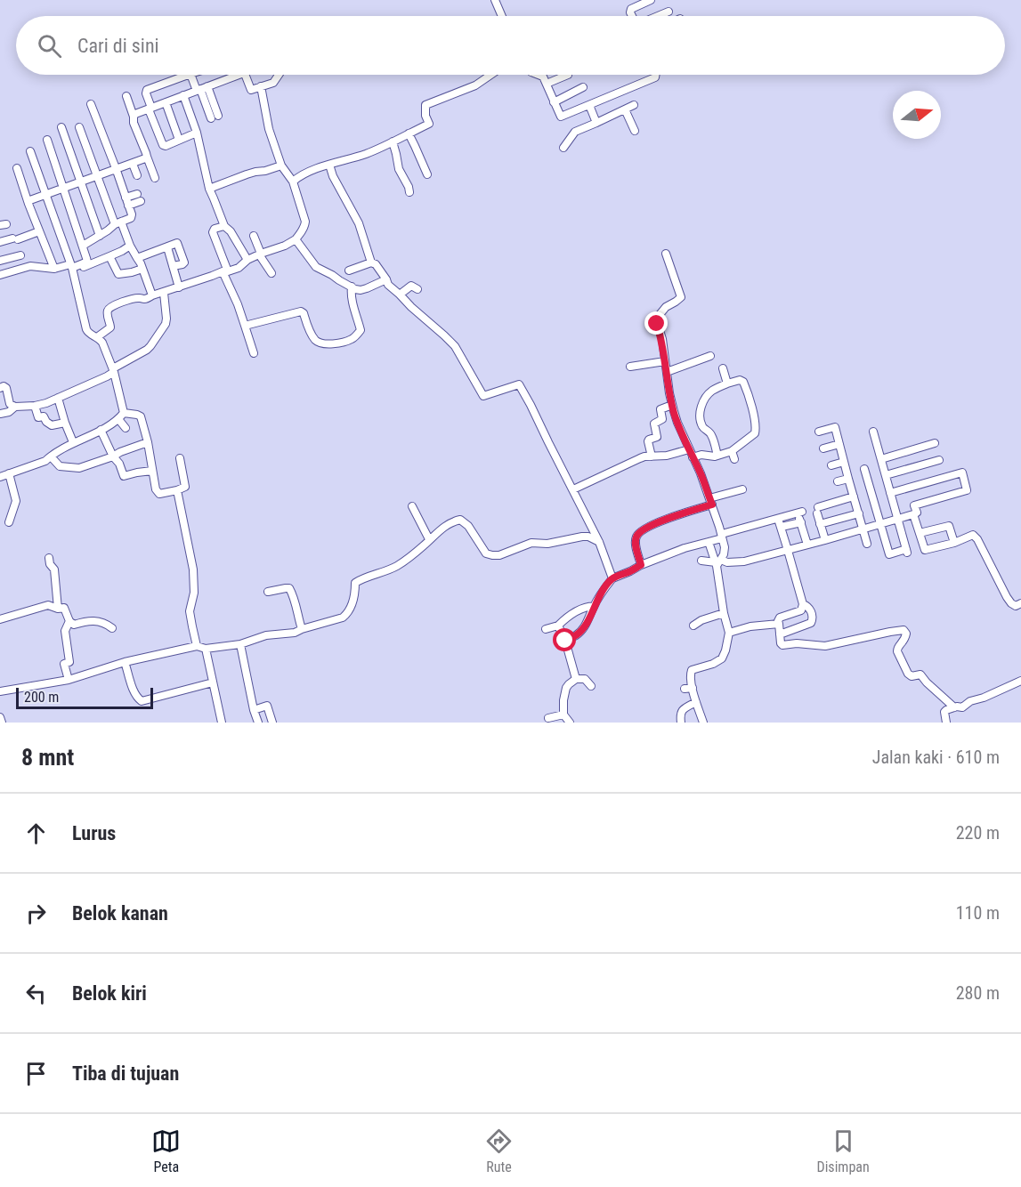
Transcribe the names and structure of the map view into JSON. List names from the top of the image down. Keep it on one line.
{"scale_bar":"200 m","north":"right","page":{"search":"Cari di sini","scale":"200 m","heading":["8 mnt","Jalan kaki · 610 m"],"list":[["Lurus","220 m"],["Belok kanan","110 m"],["Belok kiri","280 m"],"Tiba di tujuan"],"nav":["Peta","Rute","Disimpan"]}}
